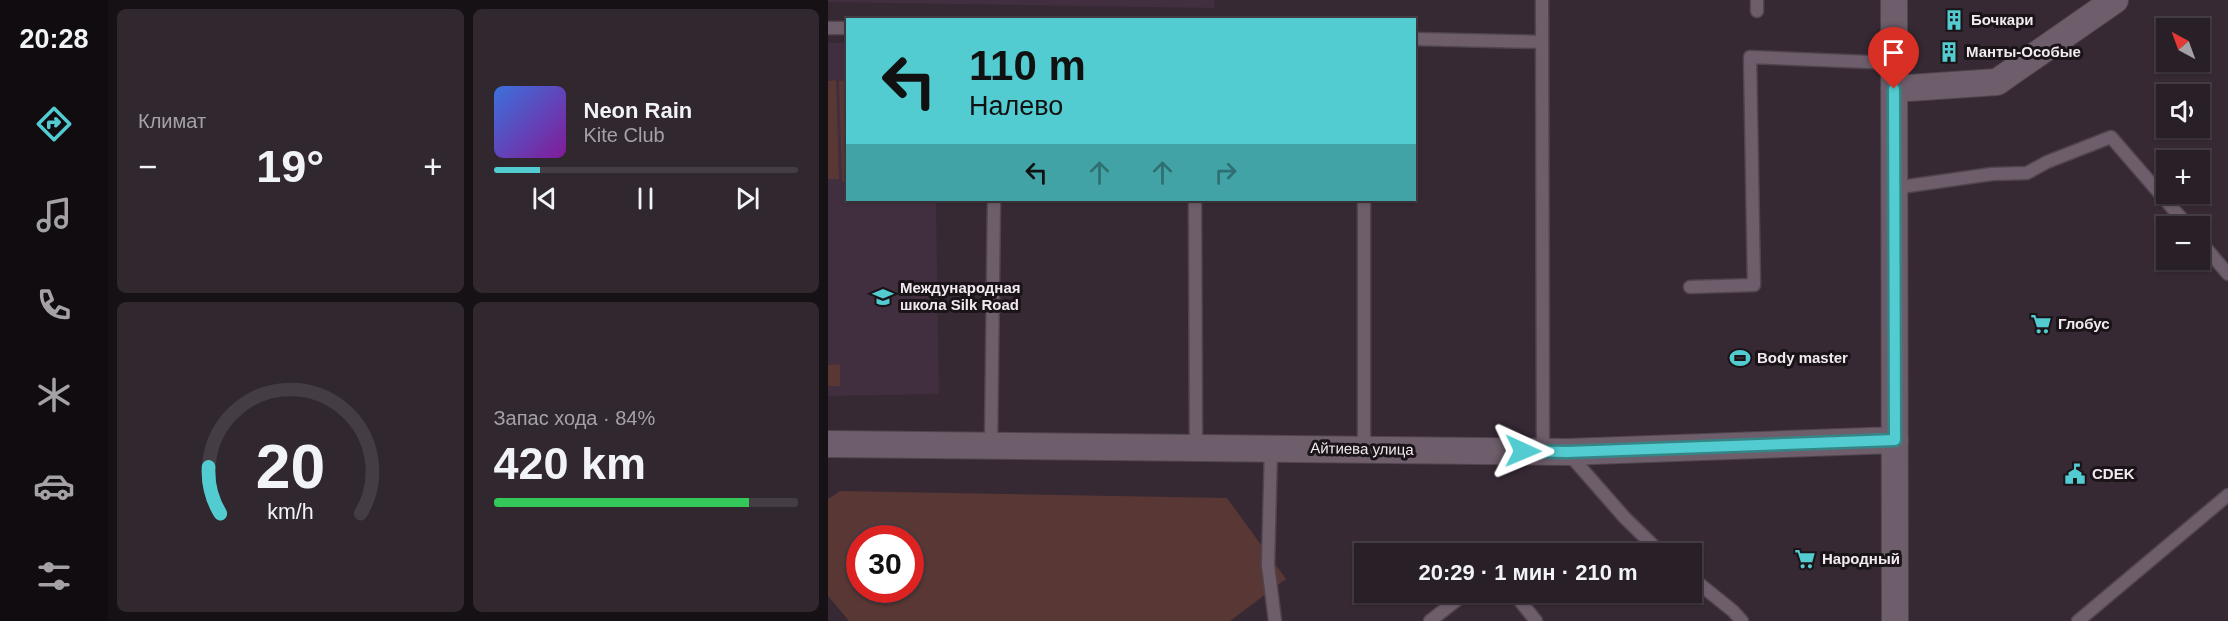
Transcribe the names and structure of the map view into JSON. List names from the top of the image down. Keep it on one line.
{"streets":{"street":["Айтиева улица"]},"places":{"building":["Бочкари","Манты-Особые"],"school or university":["Международная школа Silk Road"],"supermarket":["Глобус","Народный"],"sports":["Body master"],"public building":["CDEK"]},"north":"top left","page":{"tabs":"20:28","tile":["Климат",["Запас хода · 84%","420 km"]],"map_buttons":["+","−"],"turn":["110 m","Налево"],"song":["Neon Rain","Kite Club"],"heat":["−","19°","+"],"limit":"30","trip":"20:29 · 1 мин · 210 m","gauge":["20","km/h"]}}
